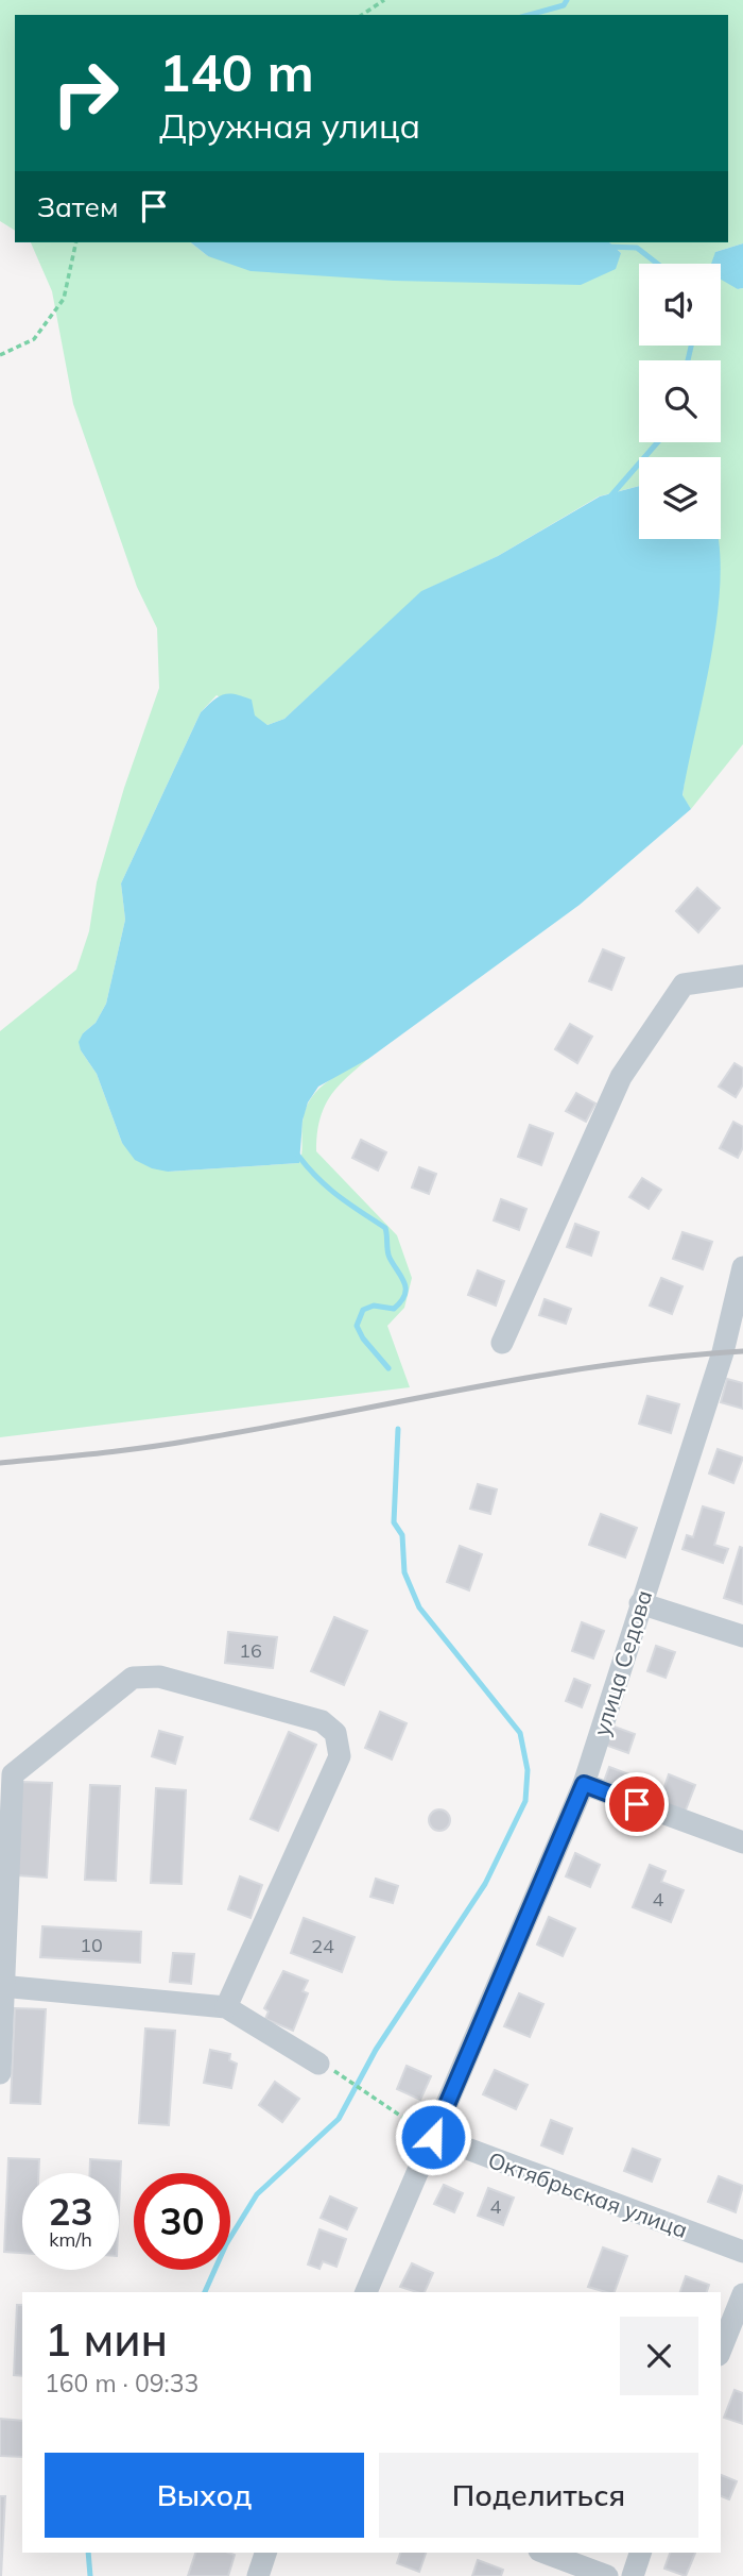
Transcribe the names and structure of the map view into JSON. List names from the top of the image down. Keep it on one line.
{"streets":{"street":["улица Седова","Октябрьская улица"]},"crossings":[["улица Седова","Октябрьская улица"]],"house_numbers":["16","4","10","24","4"],"page":{"turn":["140 m","Дружная улица"],"then":"Затем","speed":"23 km/h","limit":"30","heading":["1 мин","160 m · 09:33"],"buttons":["Выход","Поделиться"]}}
